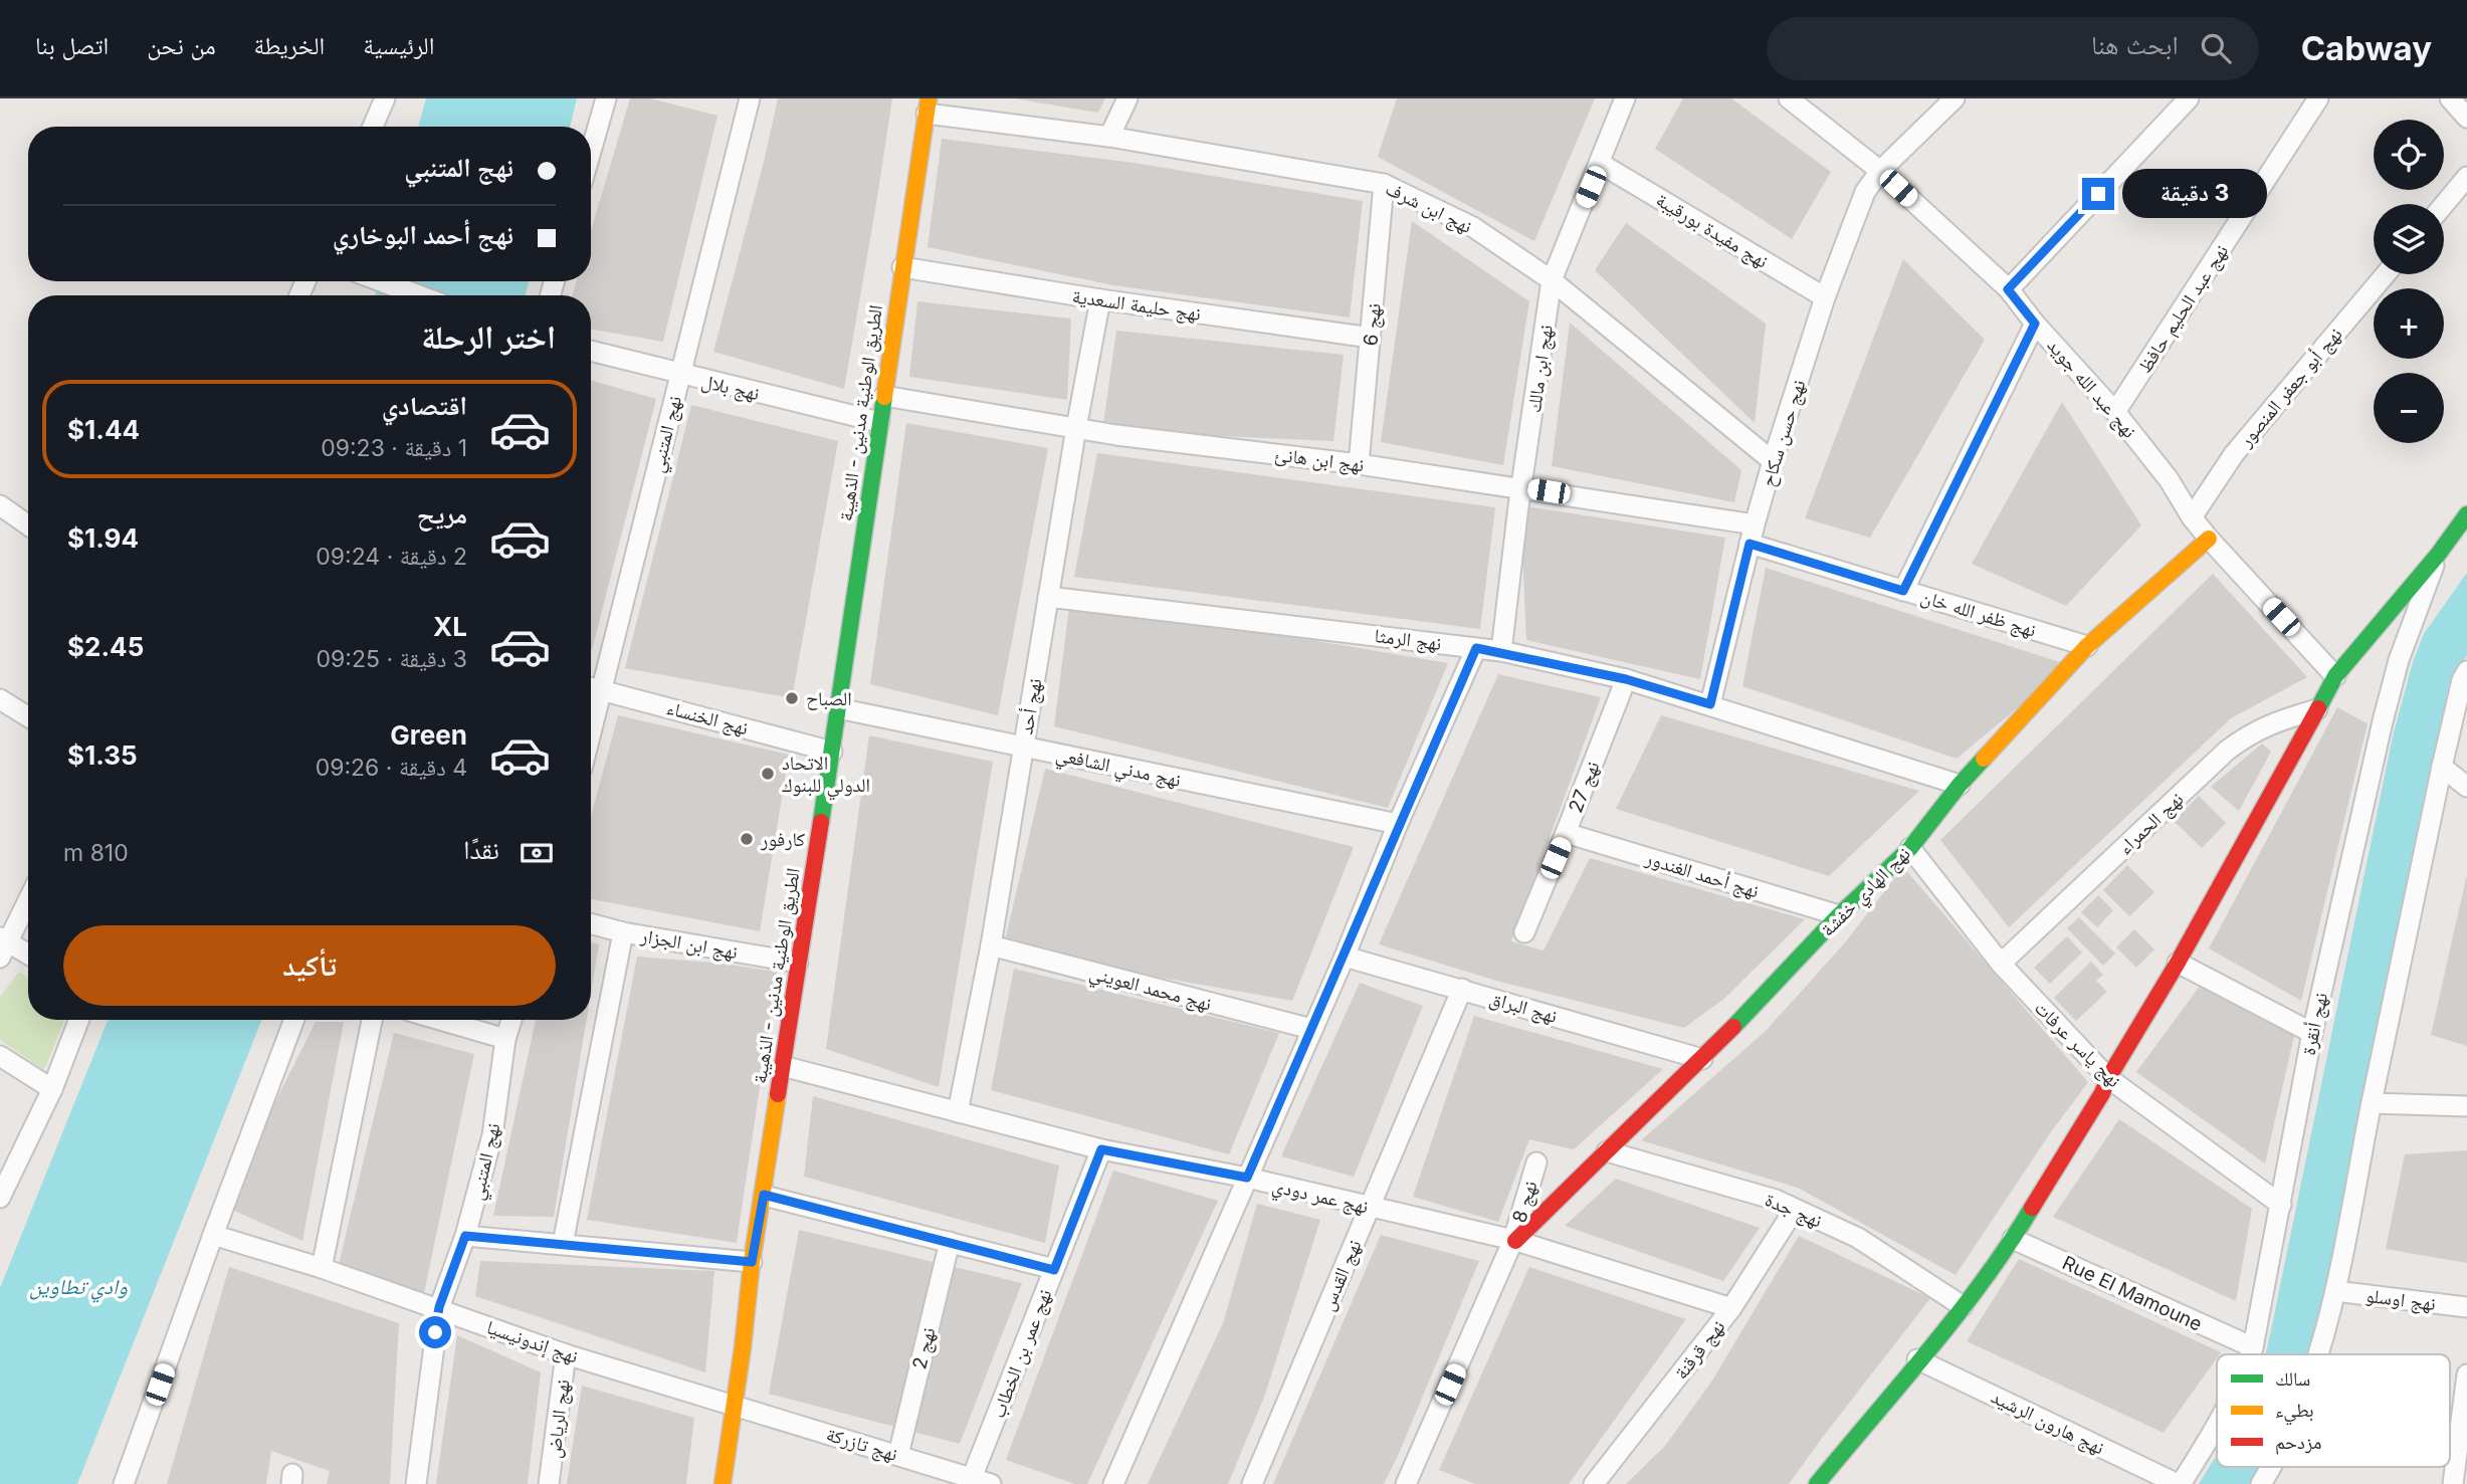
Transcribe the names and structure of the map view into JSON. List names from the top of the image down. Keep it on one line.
{"streets":{"main road":["الطريق الوطنية مدنين - الذهيبة","نهج الهادي خفشة"],"street":["نهج ابن شرف","نهج مفيدة بورقيبة","نهج حليمة السعدية","نهج عبد الحليم حافظ","نهج 6","نهج ابن مالك","نهج بلال","نهج أبو جعفر المنصور","نهج عبد الله جويد","نهج حسن سكاح","نهج المتنبي","نهج ابن هانئ","نهج ظفر الله خان","نهج الرمثا","نهج أحد","نهج الخنساء","نهج مدني الشافعي","نهج 27","نهج الحمراء","نهج أحمد الغندور","نهج ابن الجزار","نهج محمد العويني","نهج البراق","نهج أنقرة","نهج ياسر عرفات","نهج عمر دودي","نهج 8","نهج جدة","نهج القدس","Rue El Mamoune","نهج اوسلو","نهج إندونيسيا","نهج 2","نهج قرقنة","نهج عمر بن الخطاب","نهج الرياض","نهج هارون الرشيد","نهج تازركة"]},"crossings":[["نهج ابن شرف","نهج 6"],["نهج ابن شرف","نهج ابن مالك"],["نهج ابن شرف","الطريق الوطنية مدنين - الذهيبة"],["نهج ابن شرف","نهج حسن سكاح"],["نهج مفيدة بورقيبة","نهج ابن مالك"],["نهج مفيدة بورقيبة","نهج حسن سكاح"],["نهج حليمة السعدية","نهج 6"],["نهج حليمة السعدية","الطريق الوطنية مدنين - الذهيبة"],["نهج حليمة السعدية","نهج أحد"],["نهج عبد الحليم حافظ","نهج عبد الله جويد"],["نهج 6","نهج ابن هانئ"],["نهج ابن مالك","نهج ابن هانئ"],["نهج ابن مالك","نهج الرمثا"],["نهج بلال","الطريق الوطنية مدنين - الذهيبة"],["نهج بلال","نهج المتنبي"],["نهج أبو جعفر المنصور","نهج عبد الله جويد"],["نهج عبد الله جويد","نهج حسن سكاح"],["نهج عبد الله جويد","نهج الهادي خفشة"],["الطريق الوطنية مدنين - الذهيبة","نهج ابن هانئ"],["الطريق الوطنية مدنين - الذهيبة","نهج الخنساء"],["الطريق الوطنية مدنين - الذهيبة","نهج مدني الشافعي"],["الطريق الوطنية مدنين - الذهيبة","نهج ابن الجزار"],["الطريق الوطنية مدنين - الذهيبة","نهج عمر دودي"],["الطريق الوطنية مدنين - الذهيبة","نهج إندونيسيا"],["الطريق الوطنية مدنين - الذهيبة","نهج تازركة"],["نهج حسن سكاح","نهج ابن هانئ"],["نهج حسن سكاح","نهج ظفر الله خان"],["نهج حسن سكاح","نهج الرمثا"],["نهج المتنبي","نهج الخنساء"],["نهج المتنبي","نهج إندونيسيا"],["نهج ابن هانئ","نهج ظفر الله خان"],["نهج ابن هانئ","نهج أحد"],["نهج ظفر الله خان","نهج الهادي خفشة"],["نهج الرمثا","نهج أحد"],["نهج الرمثا","نهج 27"],["نهج الرمثا","نهج الهادي خفشة"],["نهج أحد","نهج مدني الشافعي"],["نهج أحد","نهج محمد العويني"],["نهج أحد","نهج عمر دودي"],["نهج 27","نهج أحمد الغندور"],["نهج الحمراء","نهج ياسر عرفات"],["نهج أحمد الغندور","نهج الهادي خفشة"],["نهج الهادي خفشة","نهج البراق"],["نهج الهادي خفشة","نهج ياسر عرفات"],["نهج الهادي خفشة","نهج عمر دودي"],["نهج الهادي خفشة","نهج 8"],["نهج الهادي خفشة","نهج جدة"],["نهج البراق","نهج القدس"],["نهج أنقرة","نهج ياسر عرفات"],["نهج أنقرة","Rue El Mamoune"],["نهج أنقرة","نهج هارون الرشيد"],["نهج عمر دودي","نهج 8"],["نهج عمر دودي","نهج القدس"],["نهج عمر دودي","نهج قرقنة"],["نهج عمر دودي","نهج عمر بن الخطاب"],["نهج جدة","نهج قرقنة"],["نهج إندونيسيا","نهج الرياض"],["نهج إندونيسيا","نهج تازركة"],["نهج 2","نهج تازركة"],["نهج عمر بن الخطاب","نهج تازركة"]],"water":["وادي تطاوين"],"places":["الصباح","الاتحاد الدولي للبنوك","كارفور"],"legend":["سالك","بطيء","مزدحم"],"page":{"header":"Cabway","search":"ابحث هنا","nav":["الرئيسية","الخريطة","من نحن","اتصل بنا"],"map_buttons":["+","−"],"banner":["نهج المتنبي","نهج أحمد البوخاري"],"bubble":"3 دقيقة","heading":"اختر الرحلة","list":[{"name":"اقتصادي","note":"1 دقيقة · 09:23","value":"$1.44"},{"name":"مريح","note":"2 دقيقة · 09:24","value":"$1.94"},{"name":"XL","note":"3 دقيقة · 09:25","value":"$2.45"},{"name":"Green","note":"4 دقيقة · 09:26","value":"$1.35"}],"pay":["نقدًا","810 m"],"buttons":"تأكيد"}}
